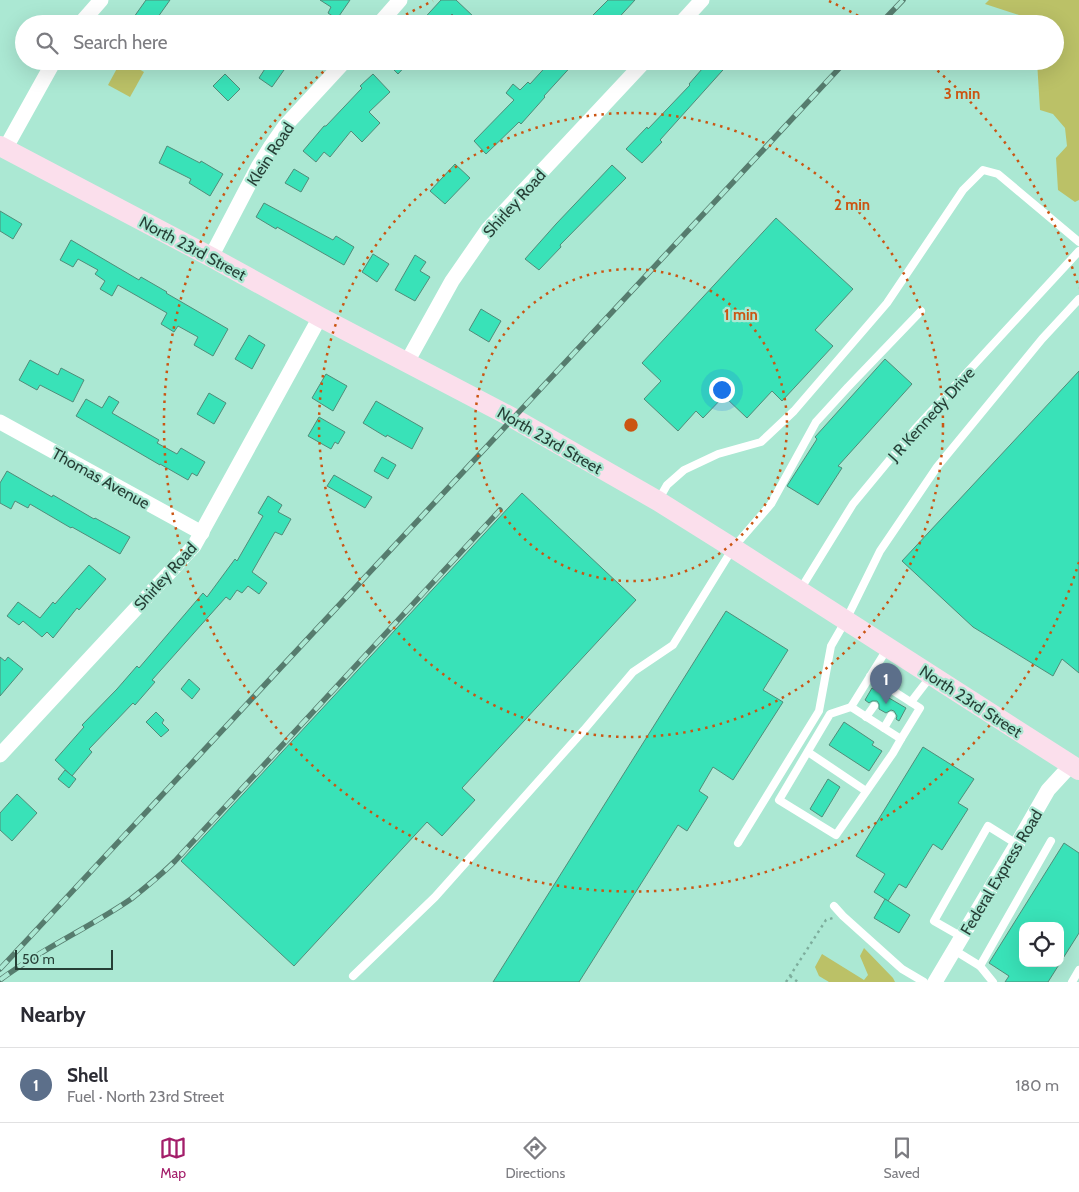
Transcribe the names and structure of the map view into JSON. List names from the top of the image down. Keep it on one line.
{"streets":{"main road":["North 23rd Street"],"street":["Klein Road","Shirley Road","Thomas Avenue","Federal Express Road"],"lane":["J R Kennedy Drive"]},"crossings":[["Klein Road","North 23rd Street"],["Shirley Road","North 23rd Street"],["Shirley Road","Thomas Avenue"],["North 23rd Street","J R Kennedy Drive"],["North 23rd Street","Federal Express Road"]],"scale_bar":"50 m","page":{"search":"Search here","pins":"1","scale":"50 m","heading":"Nearby","list":[{"mark":"1","name":"Shell","note":"Fuel · North 23rd Street","value":"180 m"}],"nav":["Map","Directions","Saved"]},"rings":["3 min","2 min","1 min"]}
